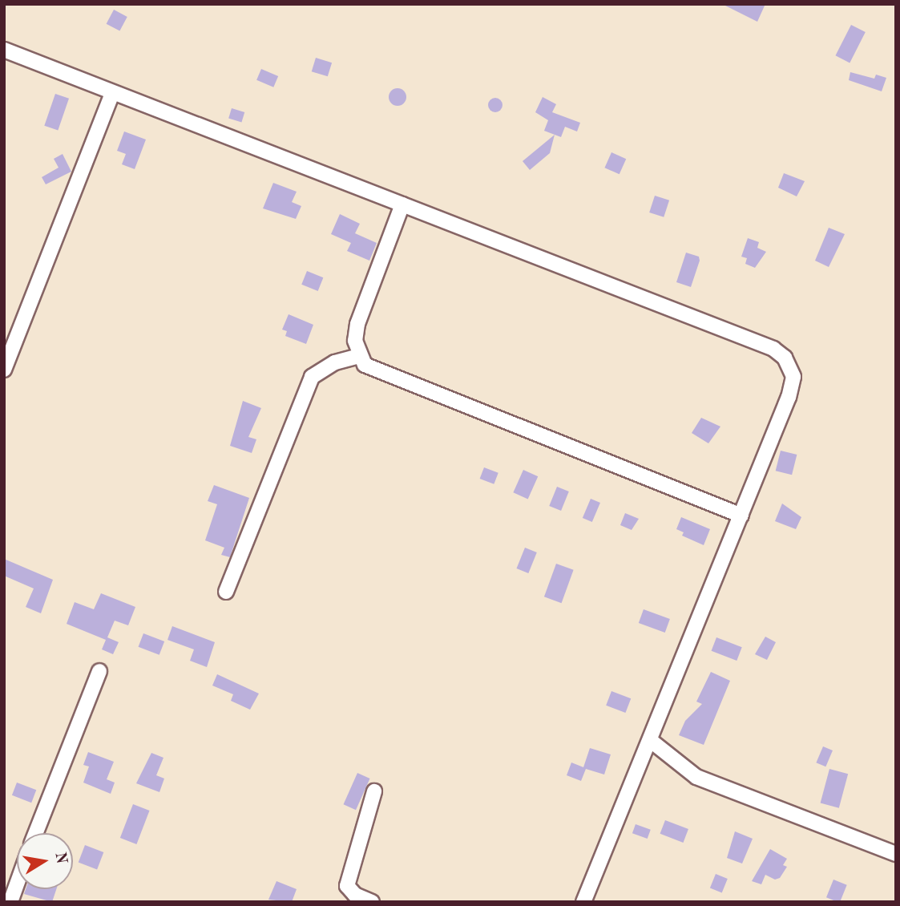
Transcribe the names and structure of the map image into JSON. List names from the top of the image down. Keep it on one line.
{"north":"right"}
